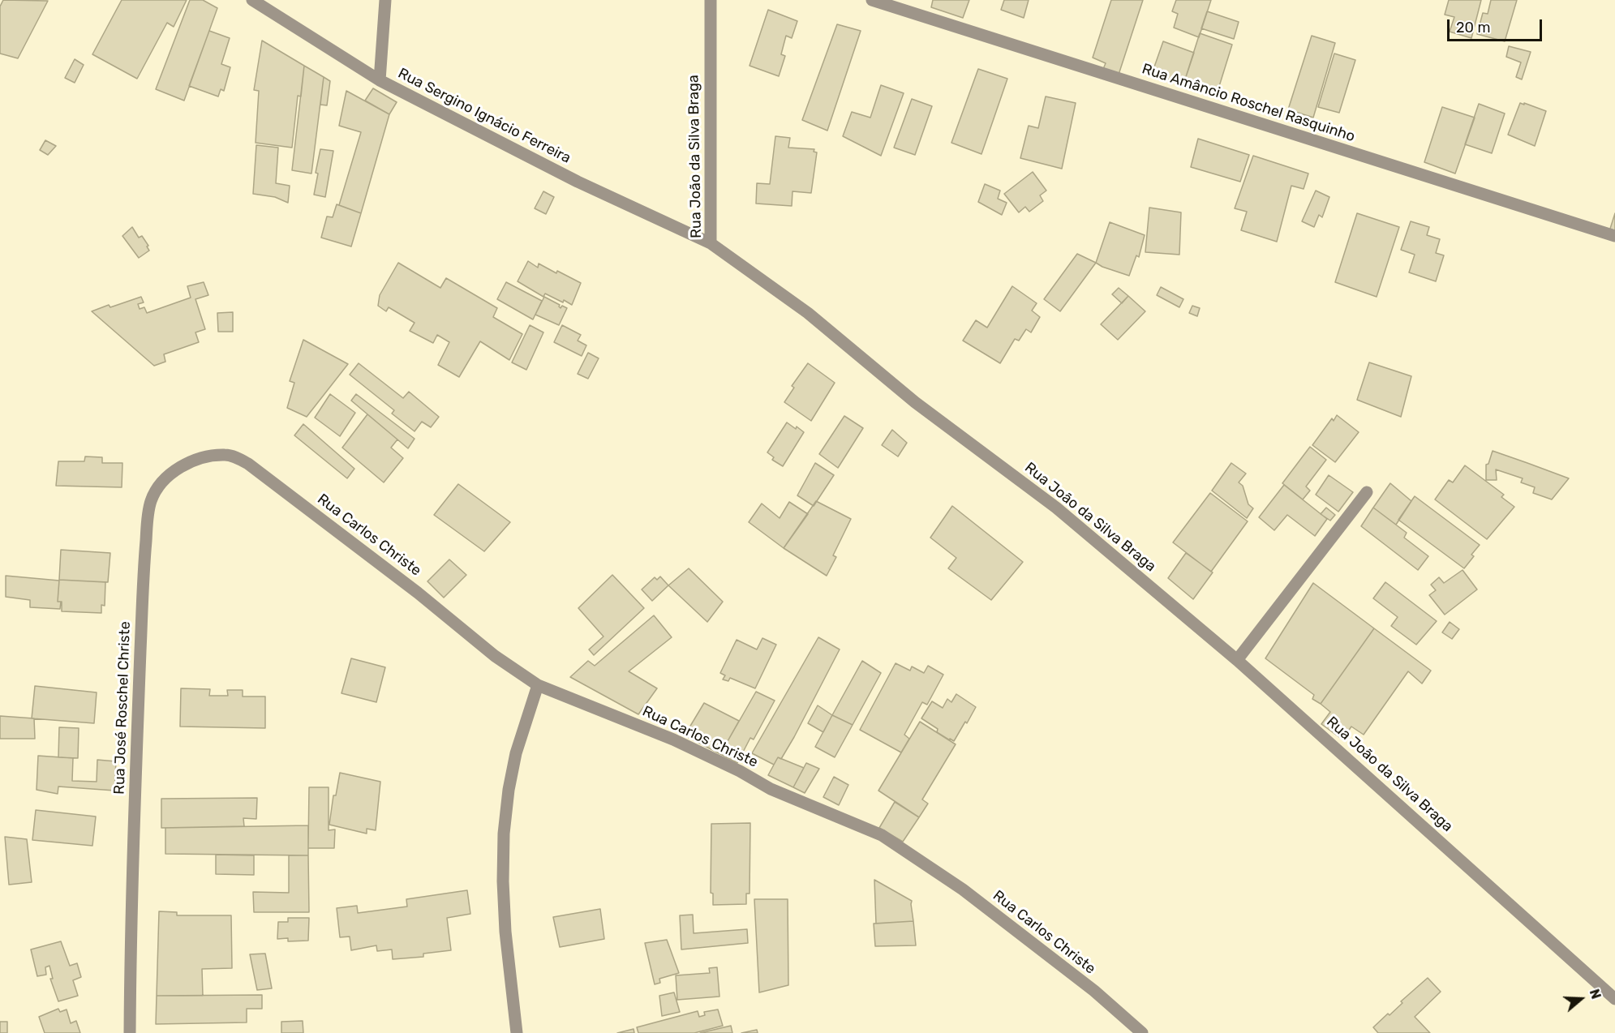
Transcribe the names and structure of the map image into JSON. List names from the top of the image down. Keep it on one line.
{"streets":{"street":["Rua Amâncio Roschel Rasquinho","Rua Sergino Ignácio Ferreira","Rua João da Silva Braga","Rua Carlos Christe","Rua José Roschel Christe"]},"crossings":[["Rua Sergino Ignácio Ferreira","Rua João da Silva Braga"],["Rua Carlos Christe","Rua José Roschel Christe"]],"scale_bar":"20 m","north":"right"}
